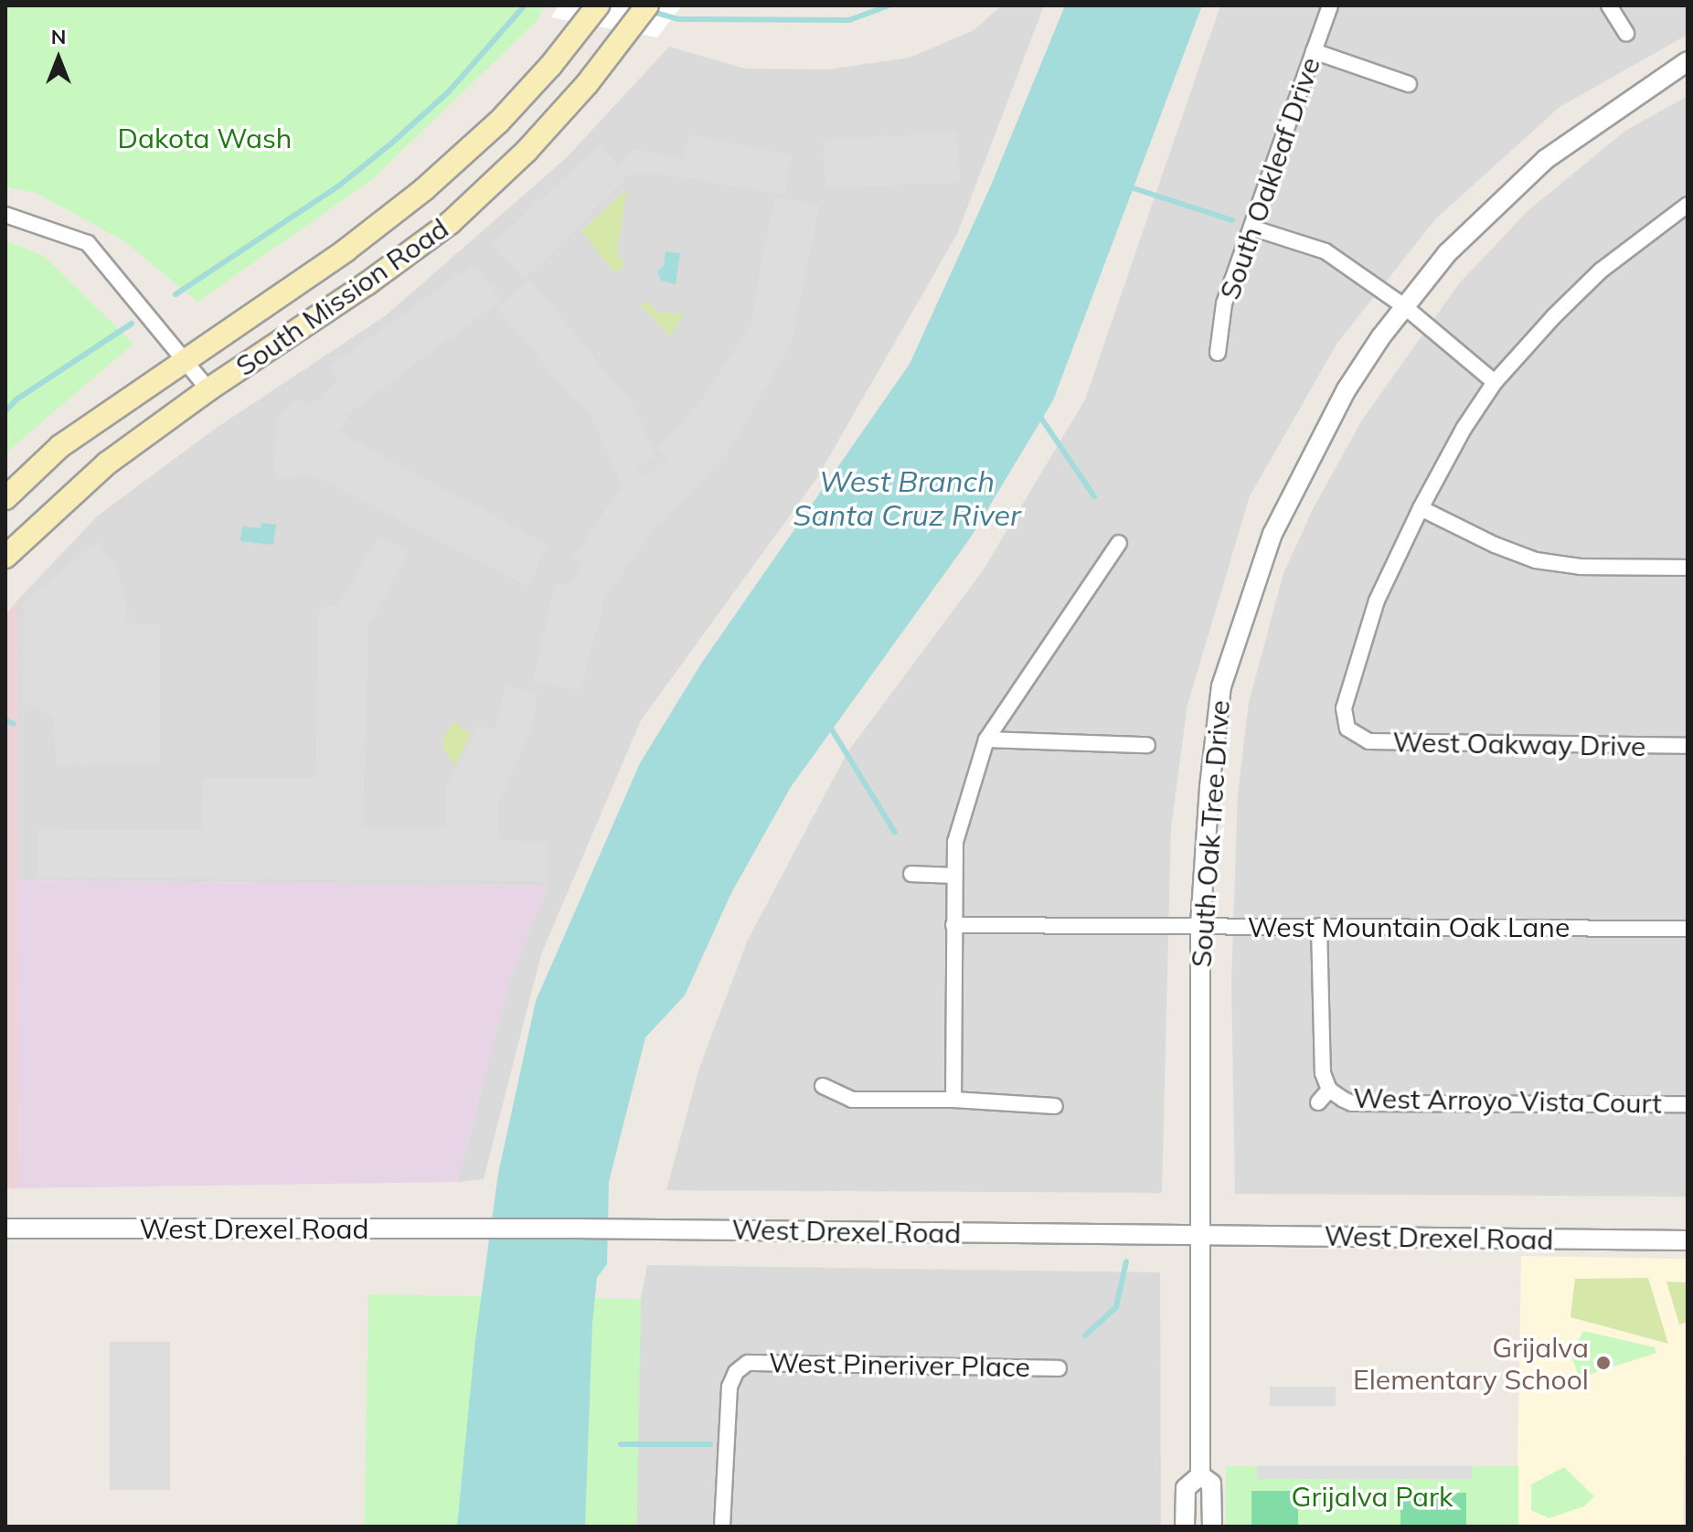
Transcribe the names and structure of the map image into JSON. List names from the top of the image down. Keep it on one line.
{"streets":{"main road":["South Mission Road"],"street":["South Oakleaf Drive","West Oakway Drive","South Oak Tree Drive","West Mountain Oak Lane","West Arroyo Vista Court","West Drexel Road","West Pineriver Place"]},"crossings":[["South Oak Tree Drive","West Mountain Oak Lane"],["South Oak Tree Drive","West Drexel Road"]],"water":["West Branch Santa Cruz River"],"parks":["Dakota Wash","Grijalva Park"],"places":["Grijalva Elementary School"],"north":"top"}
